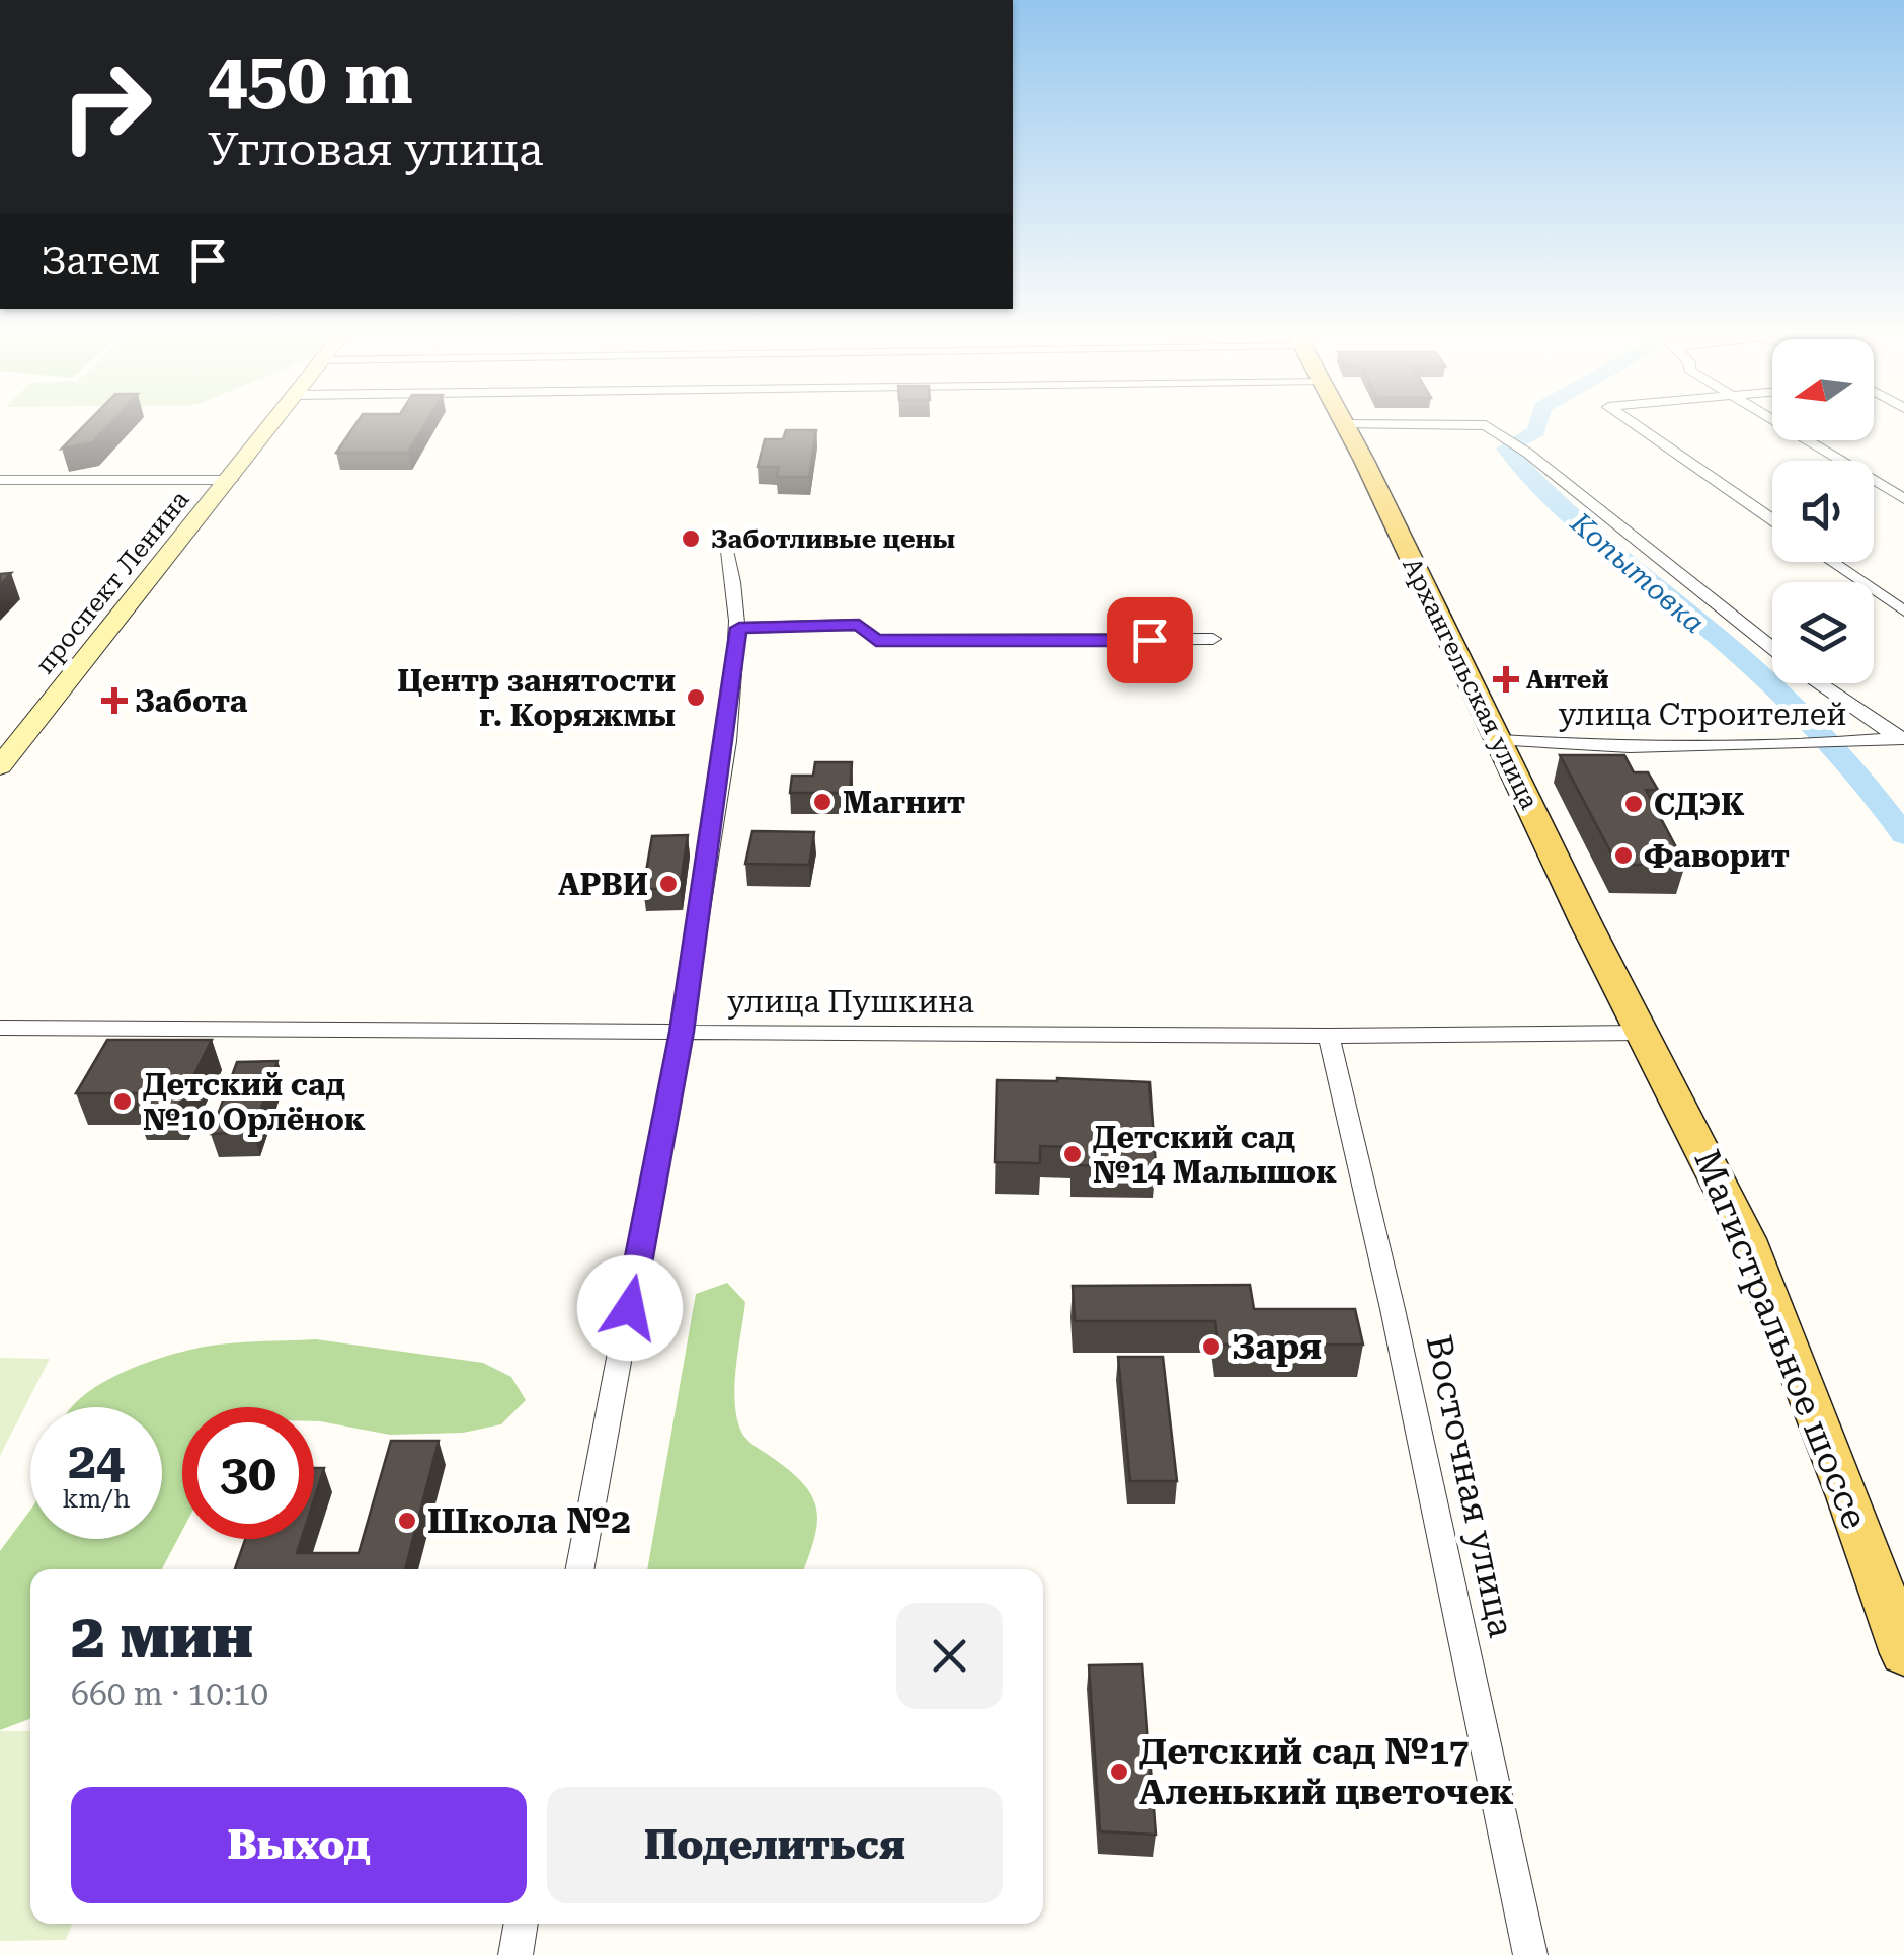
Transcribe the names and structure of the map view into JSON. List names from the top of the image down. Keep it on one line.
{"streets":{"main road":["Архангельская улица","Магистральное шоссе"],"street":["проспект Ленина","улица Строителей","улица Пушкина","Восточная улица"]},"crossings":[["Архангельская улица","улица Строителей"],["Архангельская улица","улица Пушкина"],["Архангельская улица","Магистральное шоссе"],["улица Пушкина","Магистральное шоссе"],["улица Пушкина","Восточная улица"]],"water":["Копытовка"],"places":{"other":["Заботливые цены","Центр занятости г. Коряжмы","Магнит","СДЭК","Фаворит","АРВИ","Детский сад №10 Орлёнок","Детский сад №14 Малышок","Заря","Школа №2","Детский сад №17 Аленький цветочек"],"health":["Антей","Забота"]},"north":"left","page":{"turn":["450 m","Угловая улица"],"then":"Затем","speed":"24 km/h","limit":"30","heading":["2 мин","660 m · 10:10"],"buttons":["Выход","Поделиться"]}}
